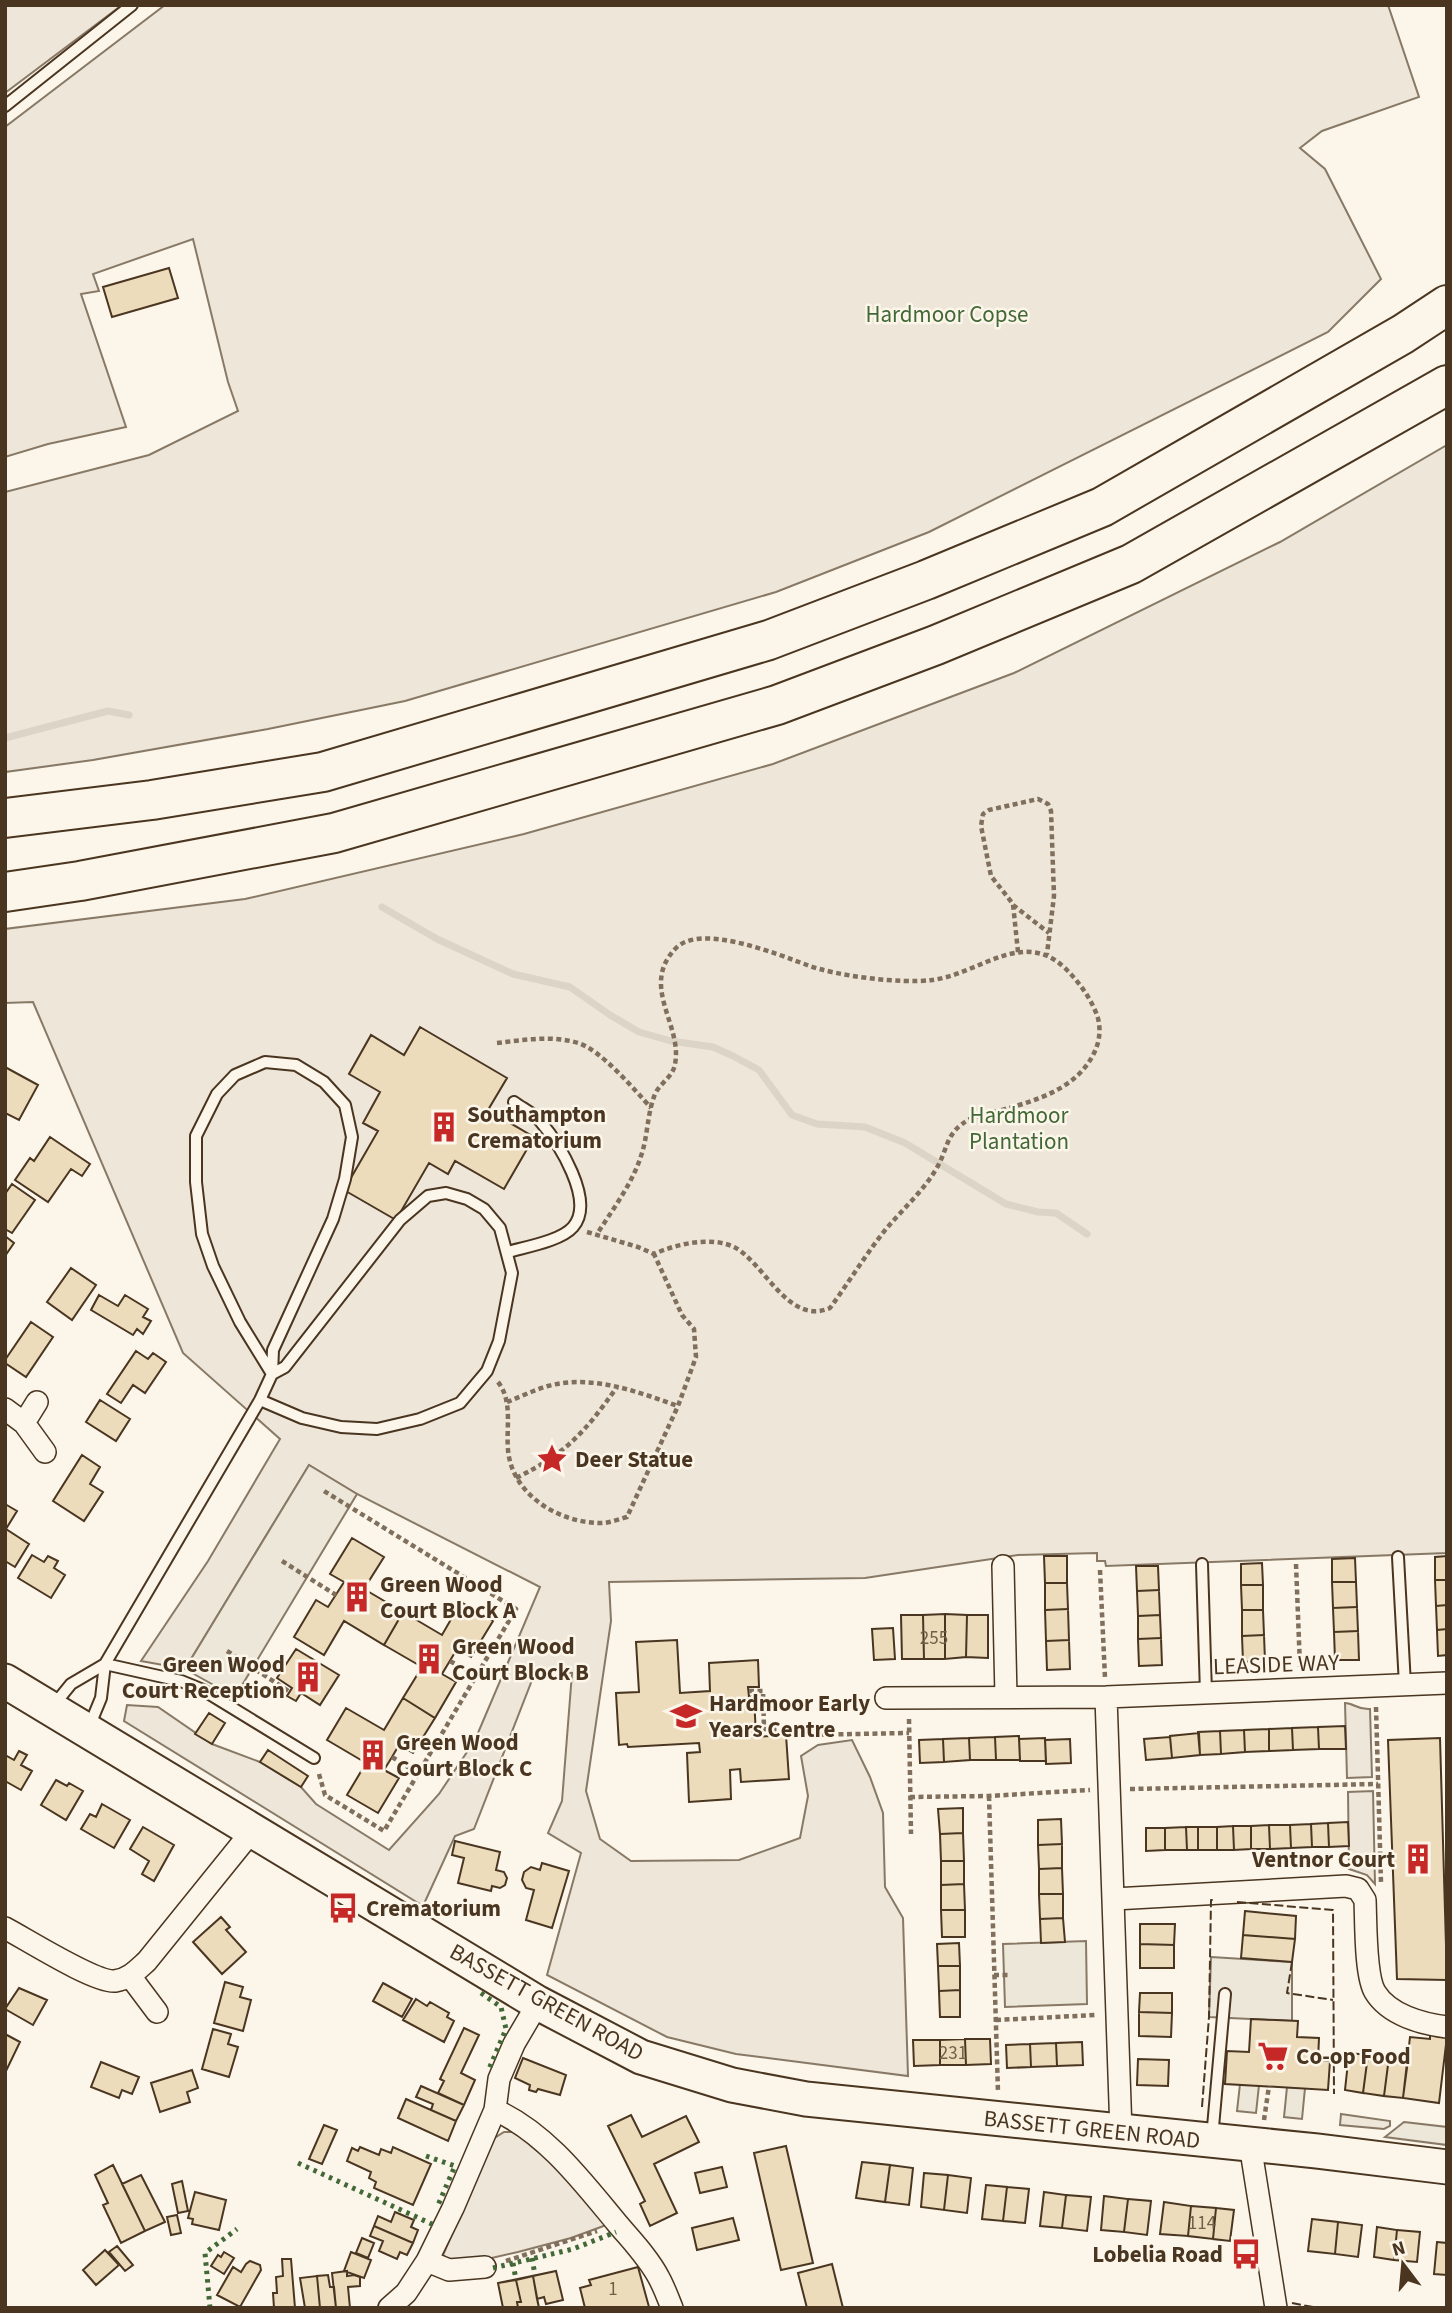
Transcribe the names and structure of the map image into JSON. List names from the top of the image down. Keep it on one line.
{"streets":{"main road":["BASSETT GREEN ROAD"],"street":["LEASIDE WAY"]},"parks":["Hardmoor Copse","Hardmoor Plantation"],"places":{"building":["Southampton Crematorium","Green Wood Court Block A","Green Wood Court Block B","Green Wood Court Reception","Green Wood Court Block C","Ventnor Court"],"place":["Deer Statue"],"school or university":["Hardmoor Early Years Centre"],"bus stop":["Crematorium","Lobelia Road"],"supermarket":["Co-op Food"]},"house_numbers":["255","231","114","1"],"north":"top"}
